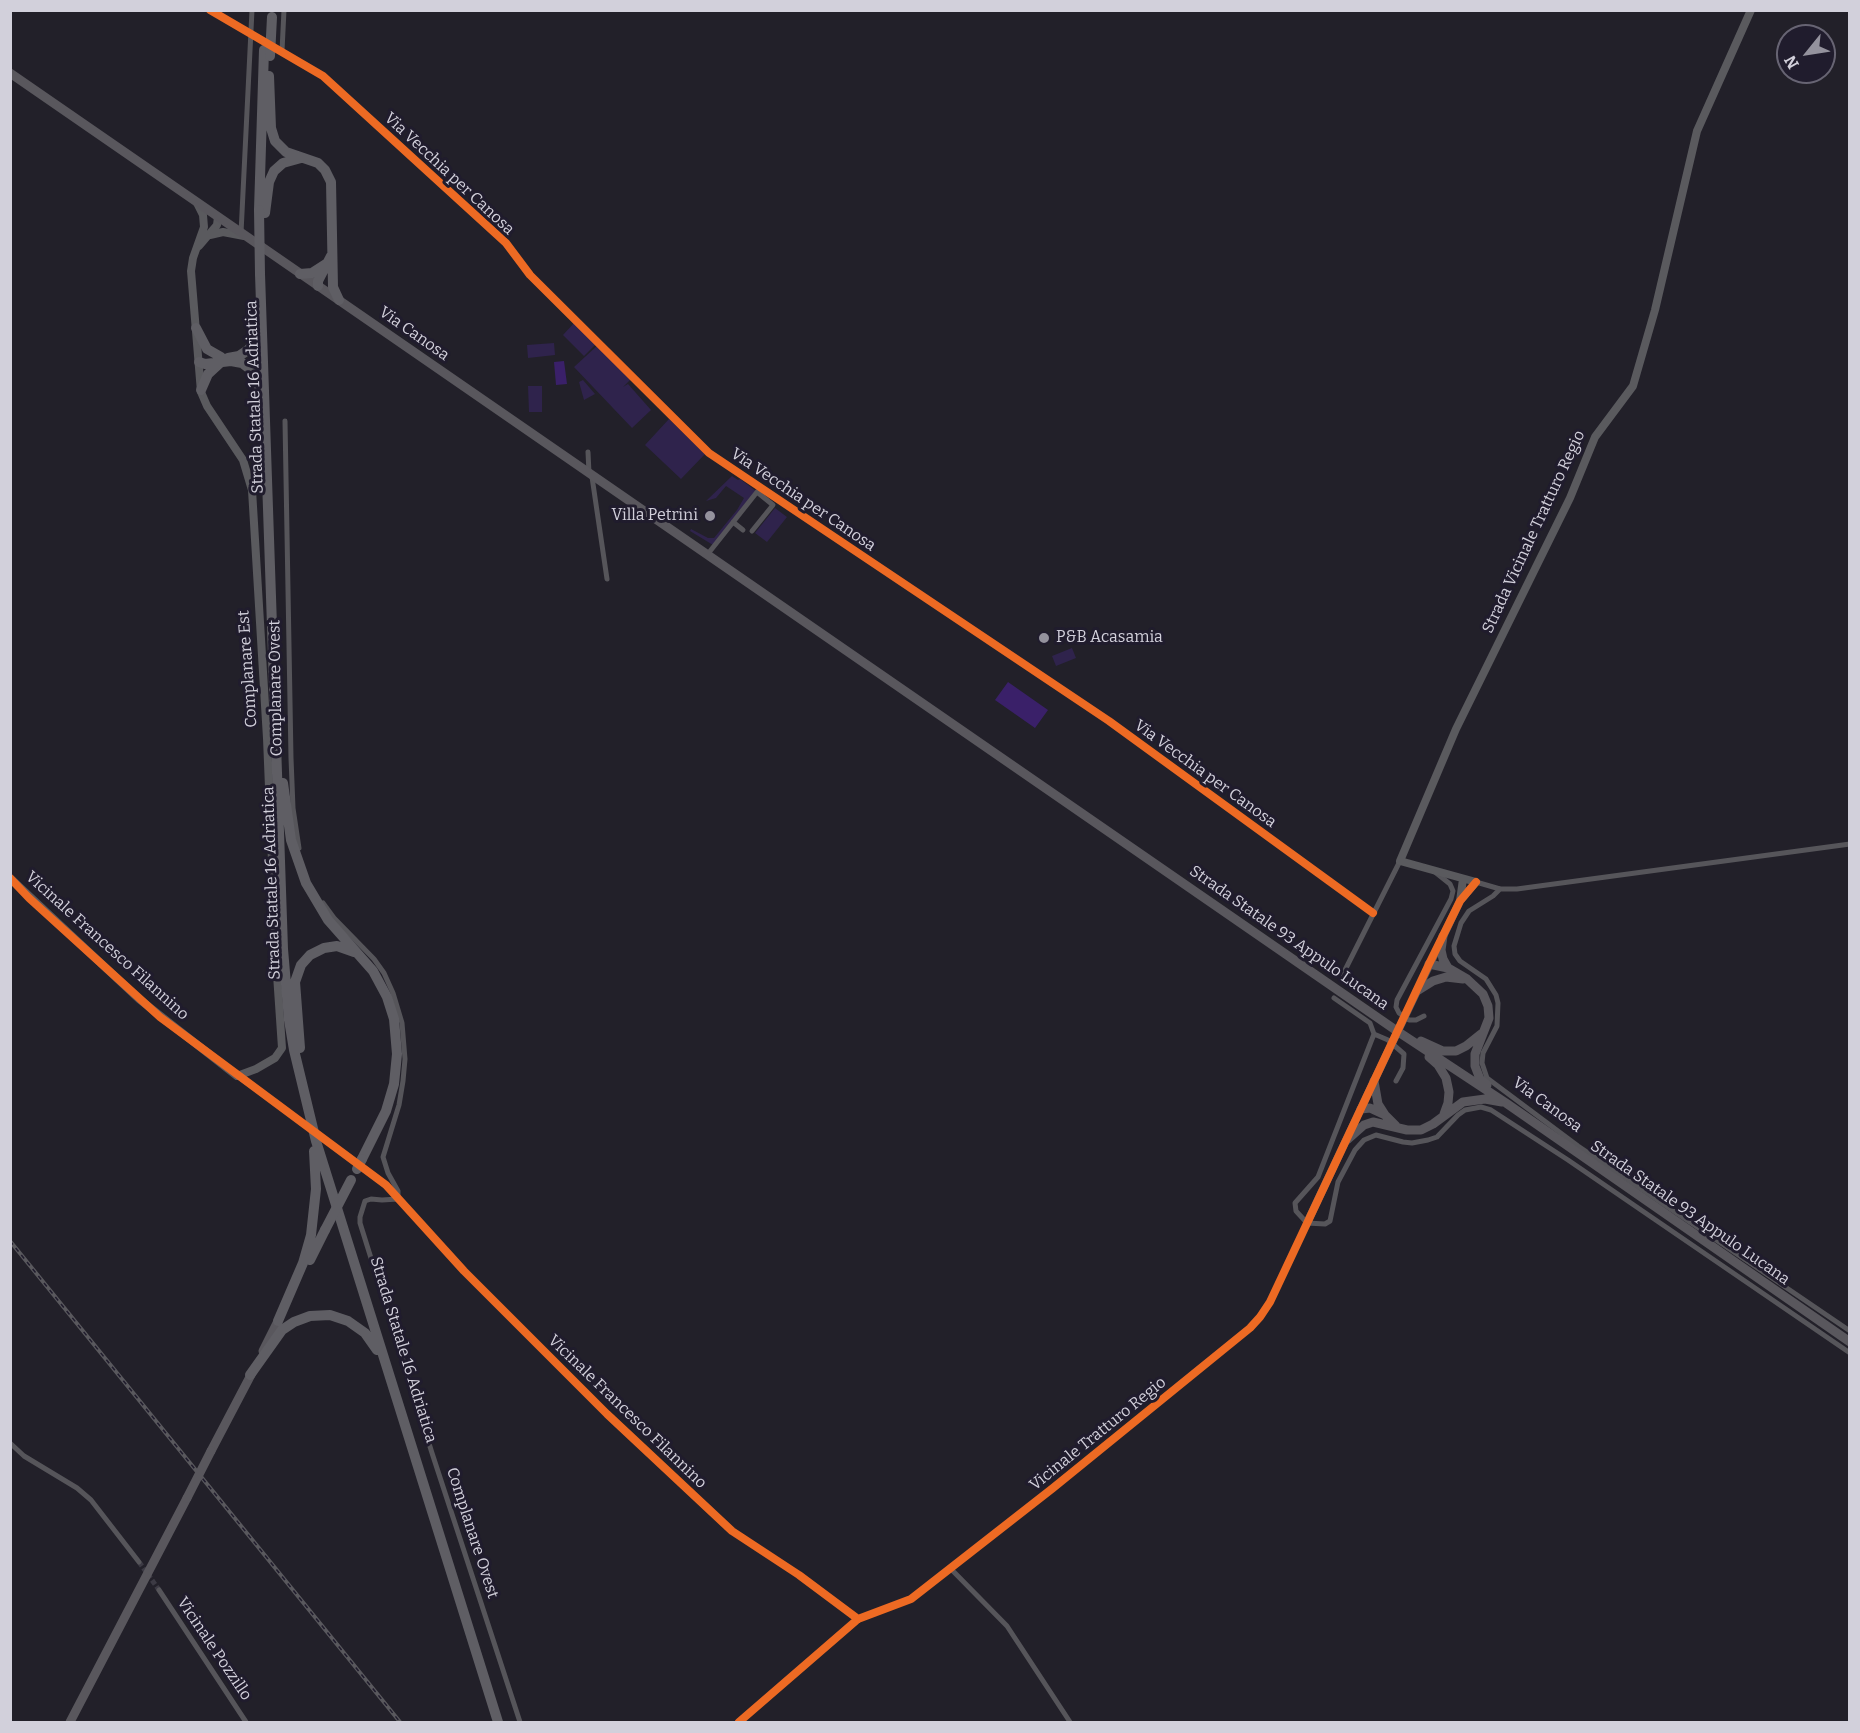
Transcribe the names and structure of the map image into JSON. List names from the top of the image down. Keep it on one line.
{"streets":{"highway":["Strada Statale 16 Adriatica"],"main road":["Via Canosa","Strada Statale 93 Appulo Lucana"],"street":["Via Vecchia per Canosa","Strada Vicinale Tratturo Regio","Complanare Est","Complanare Ovest","Vicinale Francesco Filannino","Vicinale Tratturo Regio","Vicinale Pozzillo"]},"crossings":[["Via Vecchia per Canosa","Strada Statale 16 Adriatica"],["Via Canosa","Complanare Est"],["Via Canosa","Strada Statale 93 Appulo Lucana"],["Via Canosa","Vicinale Tratturo Regio"],["Complanare Est","Vicinale Francesco Filannino"],["Complanare Ovest","Vicinale Francesco Filannino"],["Vicinale Francesco Filannino","Vicinale Tratturo Regio"]],"places":["Villa Petrini","P&B Acasamia"],"north":"bottom left"}
